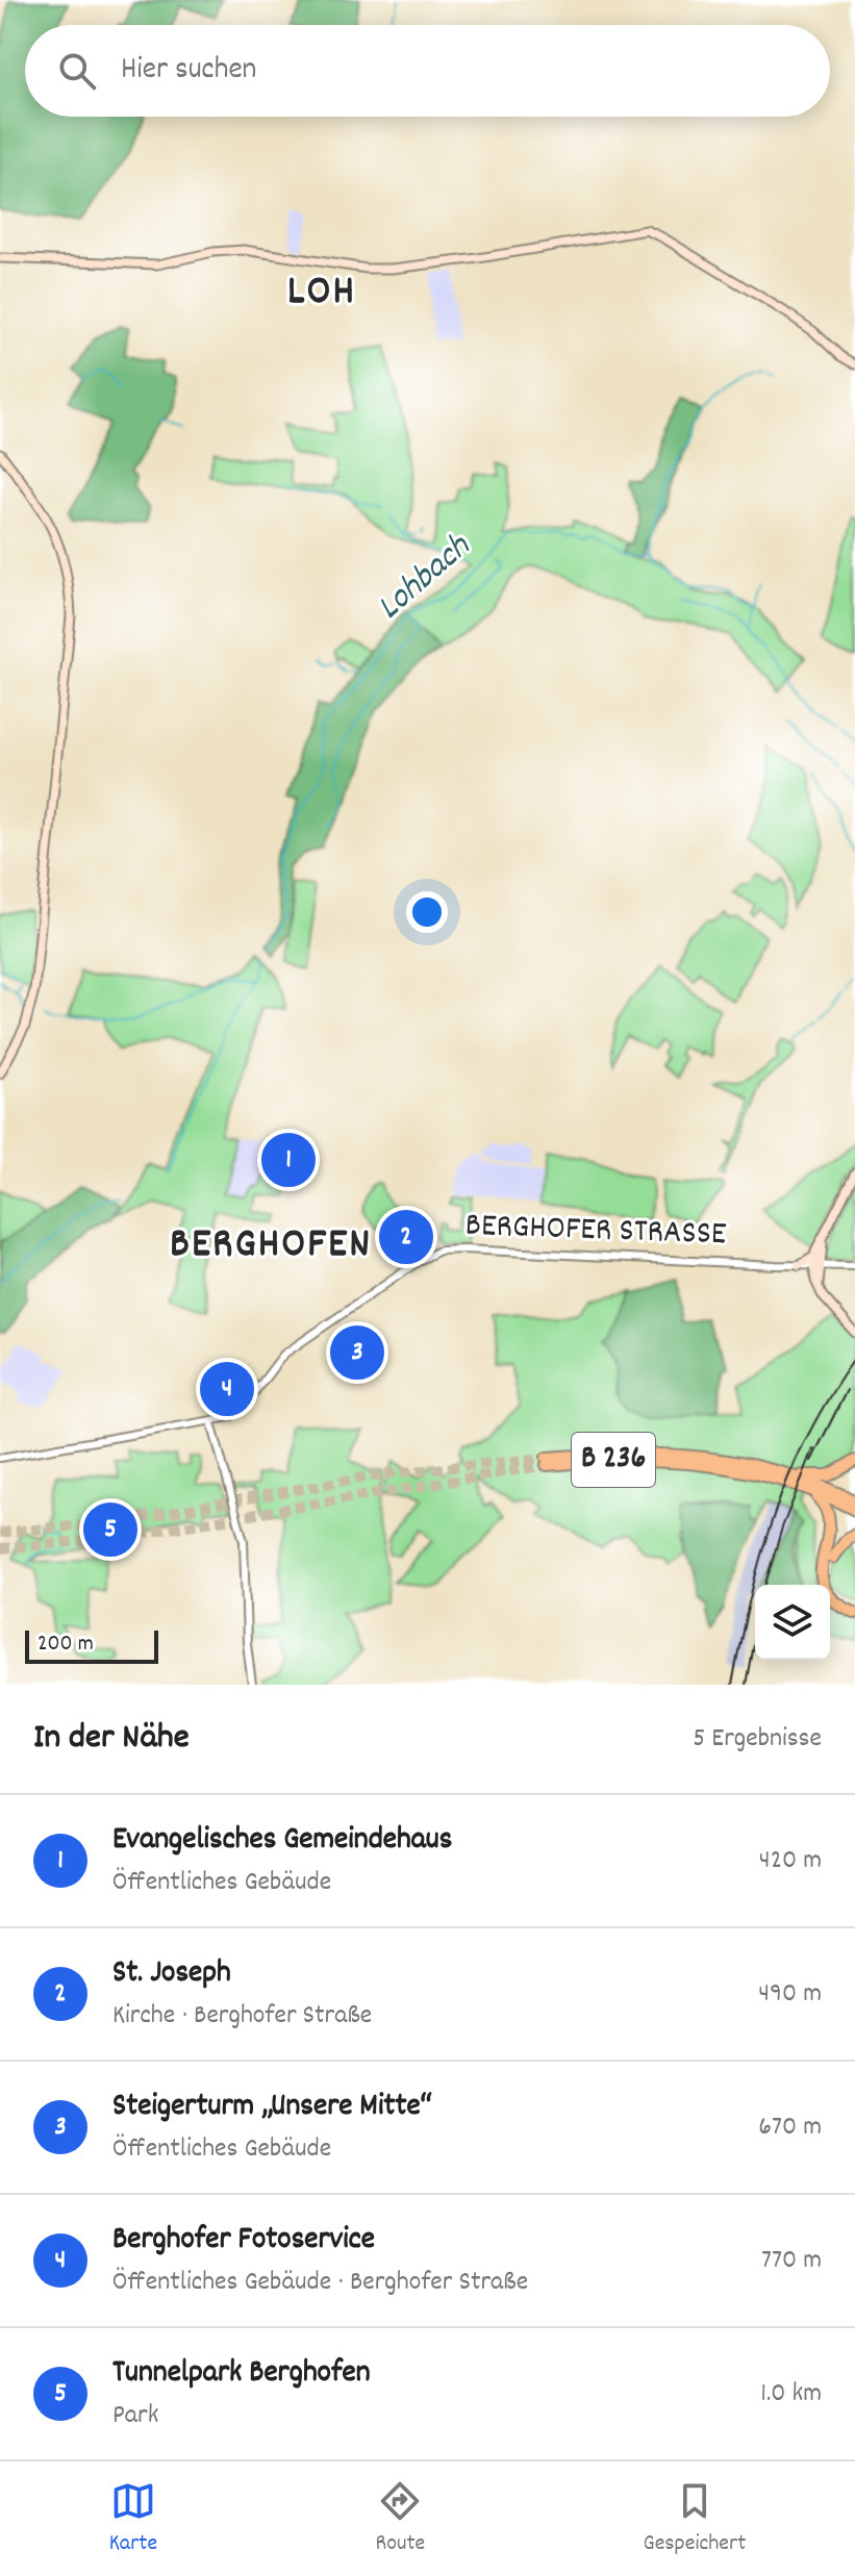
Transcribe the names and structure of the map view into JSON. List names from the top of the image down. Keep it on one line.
{"streets":{"highway":["B 236"],"street":["BERGHOFER STRASSE"]},"districts":["LOH","BERGHOFEN"],"water":["Lohbach"],"scale_bar":"200 m","page":{"search":"Hier suchen","pins":["1","2","3","4","5"],"scale":"200 m","heading":["In der Nähe","5 Ergebnisse"],"list":[{"mark":"1","name":"Evangelisches Gemeindehaus","note":"Öffentliches Gebäude","value":"420 m"},{"mark":"2","name":"St. Joseph","note":"Kirche · Berghofer Straße","value":"490 m"},{"mark":"3","name":"Steigerturm „Unsere Mitte“","note":"Öffentliches Gebäude","value":"670 m"},{"mark":"4","name":"Berghofer Fotoservice","note":"Öffentliches Gebäude · Berghofer Straße","value":"770 m"},{"mark":"5","name":"Tunnelpark Berghofen","note":"Park","value":"1.0 km"}],"nav":["Karte","Route","Gespeichert"]}}
